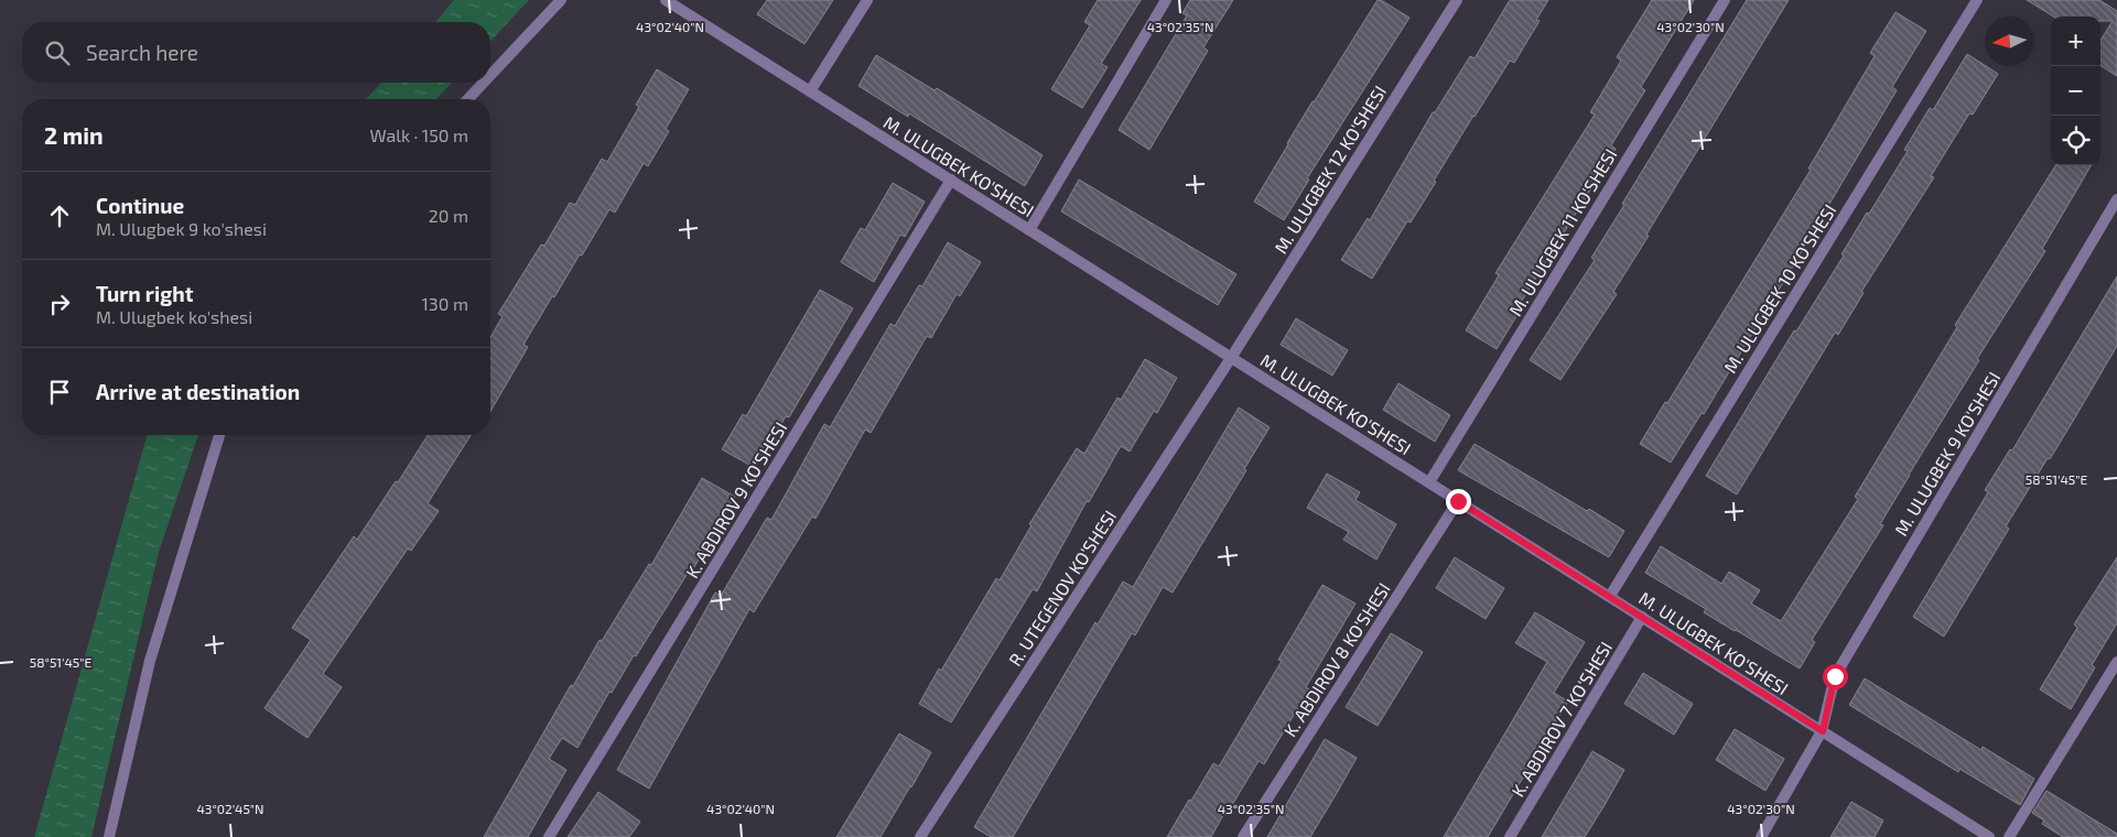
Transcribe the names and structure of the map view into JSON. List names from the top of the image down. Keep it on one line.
{"streets":{"street":["M. ULUGBEK KO'SHESI","M. ULUGBEK 12 KO'SHESI","M. ULUGBEK 11 KO'SHESI","M. ULUGBEK 10 KO'SHESI","M. ULUGBEK 9 KO'SHESI","K. ABDIROV 9 KO'SHESI","R. UTEGENOV KO'SHESI","K. ABDIROV 8 KO'SHESI","K. ABDIROV 7 KO'SHESI"]},"crossings":[["M. ULUGBEK KO'SHESI","M. ULUGBEK 12 KO'SHESI"],["M. ULUGBEK KO'SHESI","M. ULUGBEK 11 KO'SHESI"],["M. ULUGBEK KO'SHESI","M. ULUGBEK 10 KO'SHESI"],["M. ULUGBEK KO'SHESI","M. ULUGBEK 9 KO'SHESI"],["M. ULUGBEK KO'SHESI","K. ABDIROV 9 KO'SHESI"],["M. ULUGBEK KO'SHESI","R. UTEGENOV KO'SHESI"],["M. ULUGBEK KO'SHESI","K. ABDIROV 8 KO'SHESI"],["M. ULUGBEK KO'SHESI","K. ABDIROV 7 KO'SHESI"],["M. ULUGBEK 12 KO'SHESI","R. UTEGENOV KO'SHESI"]],"north":"left","page":{"map_buttons":["+","−"],"search":"Search here","heading":["2 min","Walk · 150 m"],"list":[["Continue","M. Ulugbek 9 ko'shesi","20 m"],["Turn right","M. Ulugbek ko'shesi","130 m"],"Arrive at destination"]},"coordinates":["43°02'40\"N","43°02'35\"N","43°02'30\"N","58°51'45\"E","43°02'45\"N"]}
